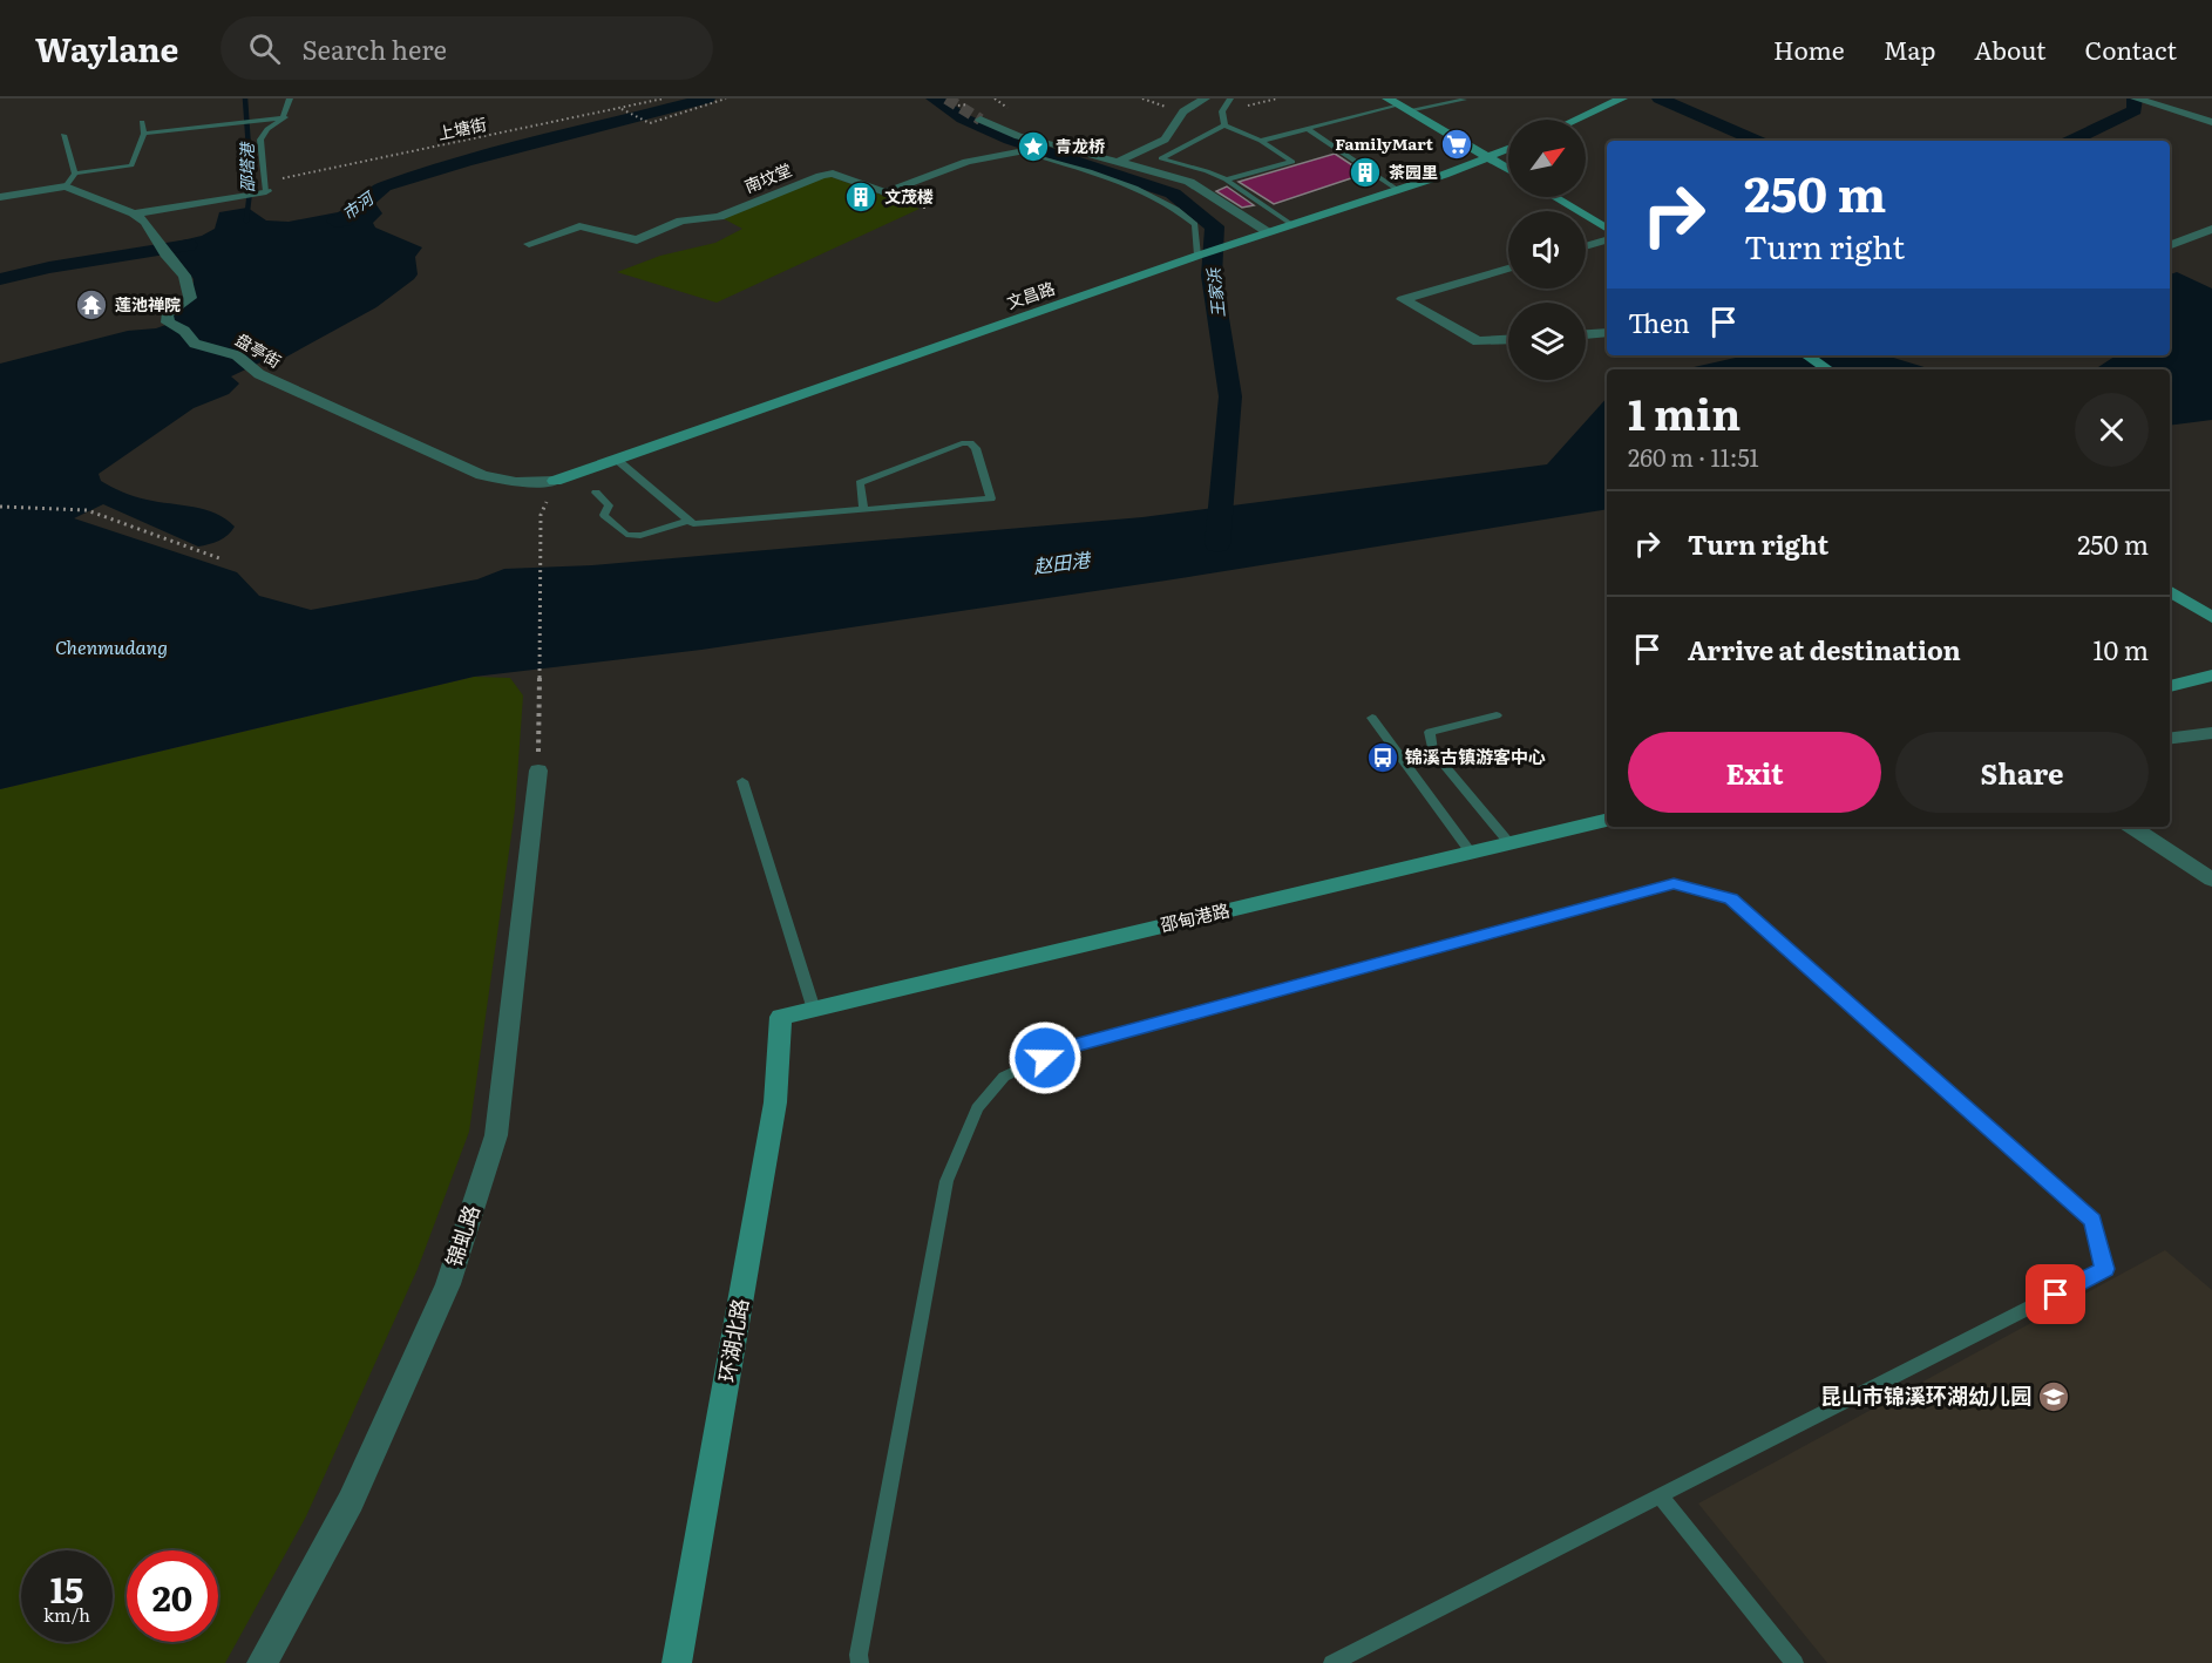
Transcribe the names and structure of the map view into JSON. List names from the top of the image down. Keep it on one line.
{"streets":{"street":["南坟堂","文昌路","盘亭街","邵甸港路","锦虬路","环湖北路"],"path":["上塘街"]},"crossings":[["文昌路","盘亭街"],["邵甸港路","环湖北路"]],"water":["邵塔港","市河","王家浜","赵田港","Chenmudang"],"places":{"supermarket":["FamilyMart"],"place":["青龙桥"],"building":["茶园里","文茂楼"],"temple":["莲池禅院"],"bus stop":["锦溪古镇游客中心"],"school or university":["昆山市锦溪环湖幼儿园"]},"north":"top right","page":{"header":"Waylane","search":"Search here","nav":["Home","Map","About","Contact"],"turn":["250 m","Turn right"],"then":"Then","heading":["1 min","260 m · 11:51"],"list":[{"name":"Turn right","value":"250 m"},{"name":"Arrive at destination","value":"10 m"}],"buttons":["Exit","Share"],"speed":"15 km/h","limit":"20"}}
